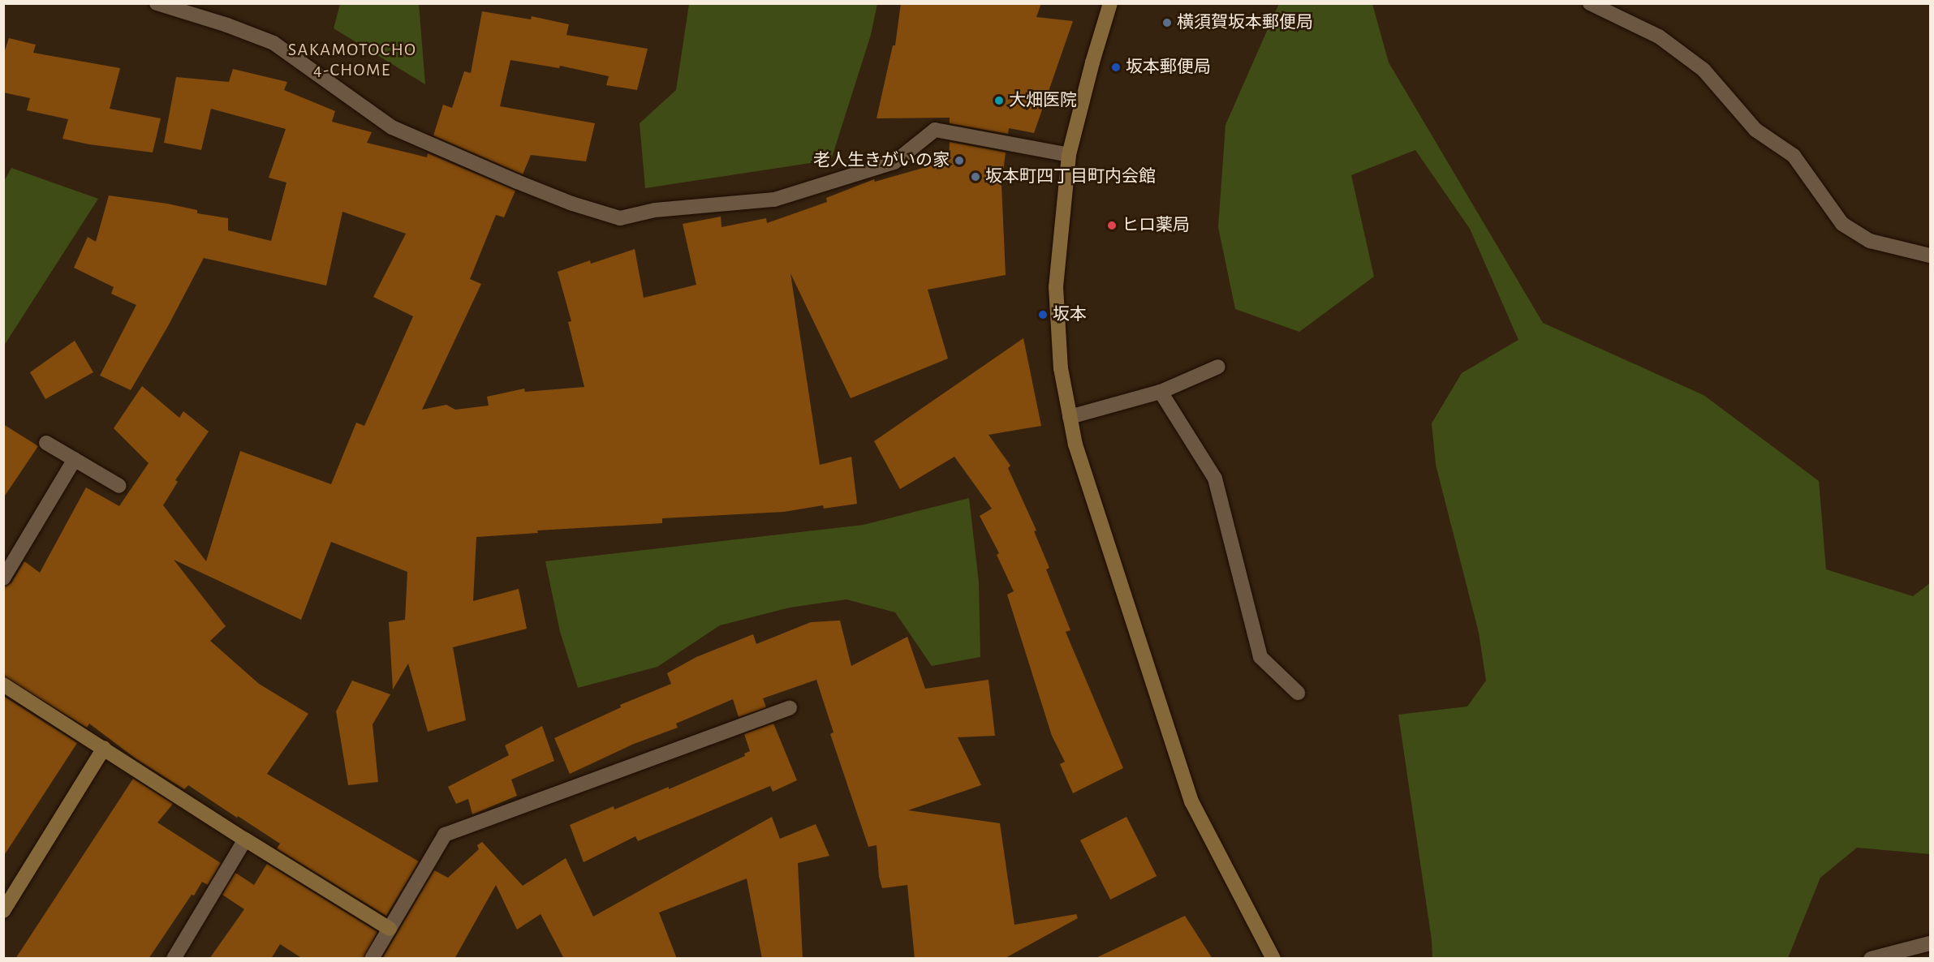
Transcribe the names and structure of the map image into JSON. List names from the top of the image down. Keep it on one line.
{"districts":["SAKAMOTOCHO 4-CHOME"],"places":["横須賀坂本郵便局","坂本郵便局","大畑医院","老人生きがいの家","坂本町四丁目町内会館","ヒロ薬局","坂本"]}
